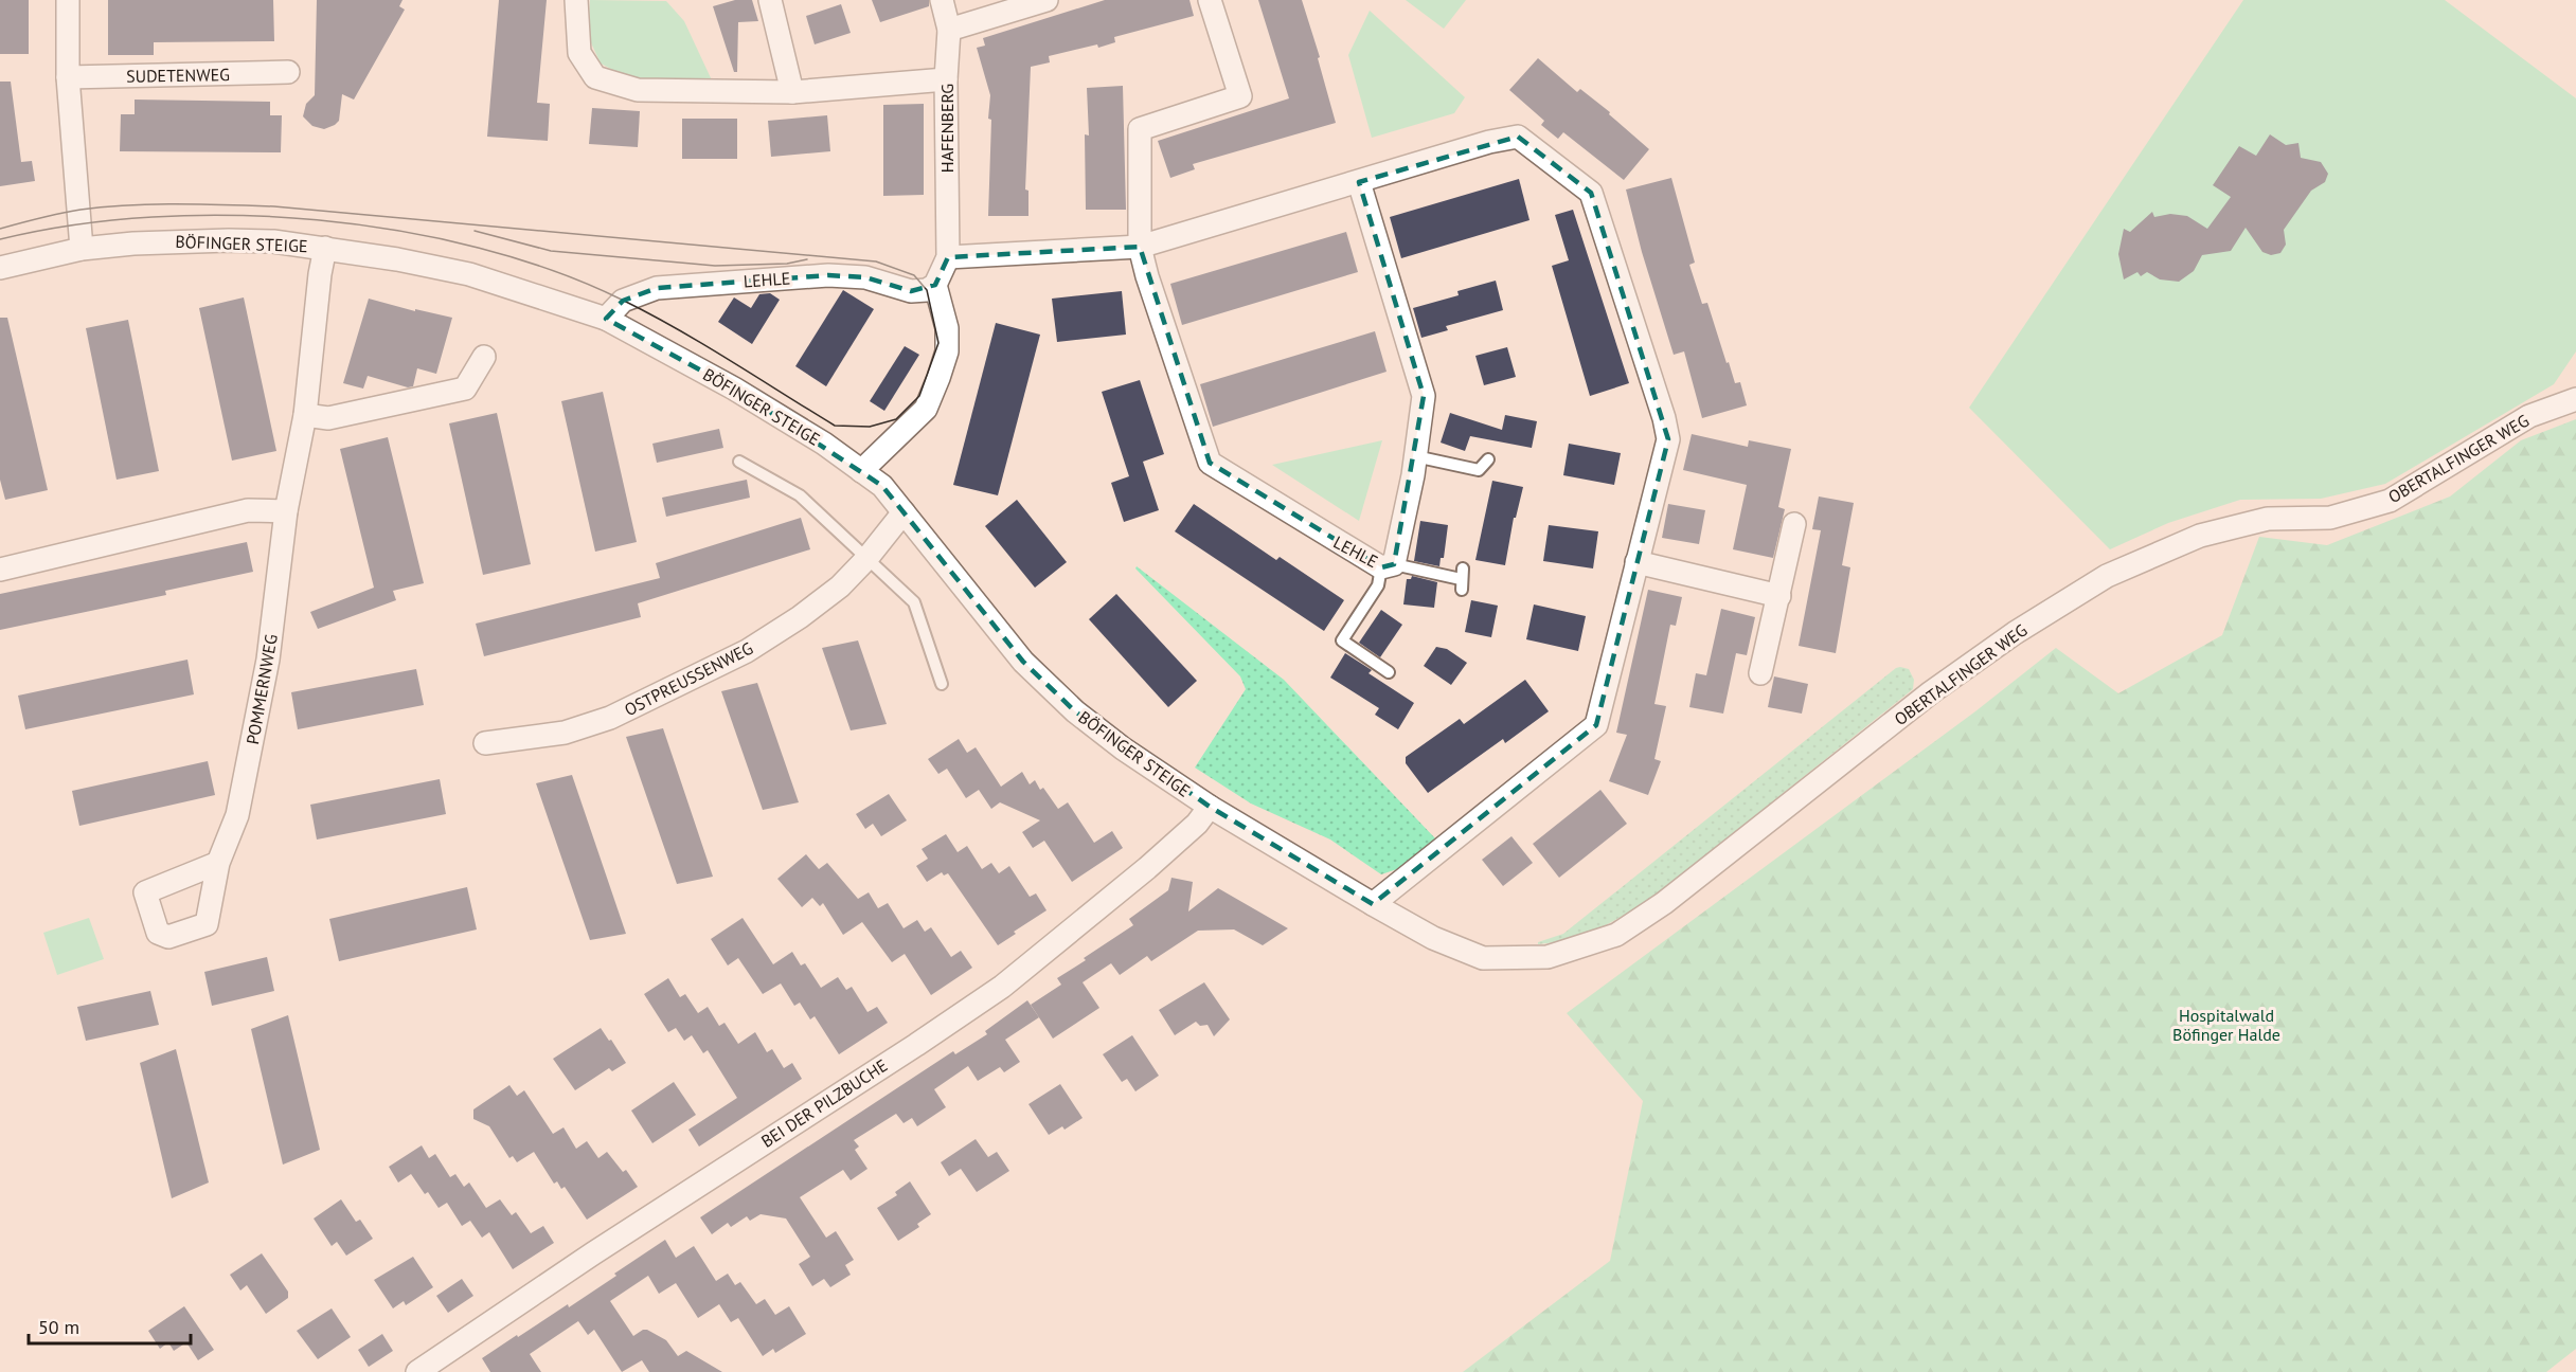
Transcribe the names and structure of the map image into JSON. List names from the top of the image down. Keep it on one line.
{"streets":{"street":["SUDETENWEG","HAFENBERG","BÖFINGER STEIGE","LEHLE","OBERTALFINGER WEG","OSTPREUSSENWEG","POMMERNWEG","BEI DER PILZBUCHE"]},"crossings":[["BÖFINGER STEIGE","LEHLE"],["BÖFINGER STEIGE","OBERTALFINGER WEG"],["BÖFINGER STEIGE","OSTPREUSSENWEG"],["BÖFINGER STEIGE","POMMERNWEG"],["BÖFINGER STEIGE","BEI DER PILZBUCHE"]],"parks":["Hospitalwald Böfinger Halde"],"scale_bar":"50 m"}
